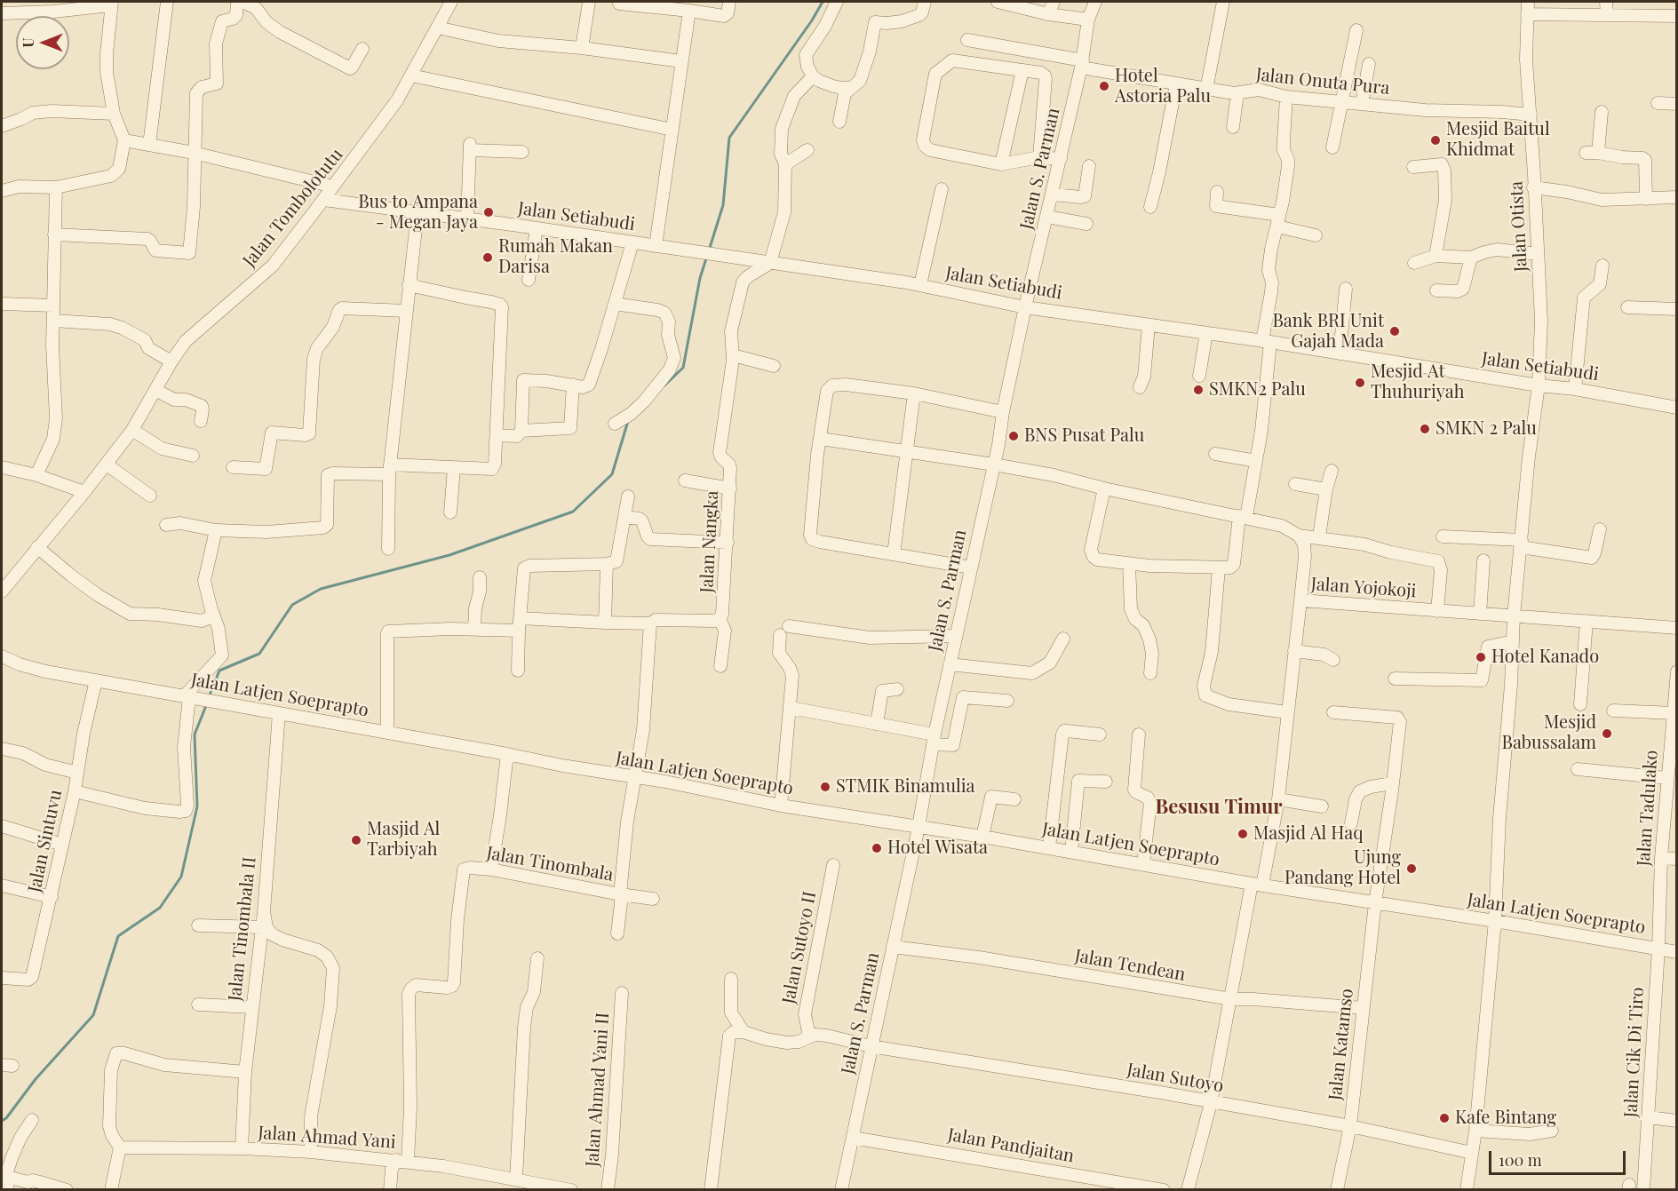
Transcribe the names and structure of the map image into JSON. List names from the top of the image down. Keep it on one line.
{"streets":{"street":["Jalan Onuta Pura","Jalan S. Parman","Jalan Tombolotutu","Jalan Setiabudi","Jalan Otista","Jalan Nangka","Jalan Yojokoji","Jalan Latjen Soeprapto","Jalan Tadulako","Jalan Sintuvu","Jalan Tinombala","Jalan Tinombala II","Jalan Sutoyo II","Jalan Tendean","Jalan Katamso","Jalan Cik Di Tiro","Jalan Sutoyo","Jalan Ahmad Yani II","Jalan Ahmad Yani","Jalan Pandjaitan"]},"crossings":[["Jalan Onuta Pura","Jalan S. Parman"],["Jalan Onuta Pura","Jalan Otista"],["Jalan S. Parman","Jalan Setiabudi"],["Jalan S. Parman","Jalan Latjen Soeprapto"],["Jalan S. Parman","Jalan Tendean"],["Jalan S. Parman","Jalan Sutoyo"],["Jalan S. Parman","Jalan Pandjaitan"],["Jalan Tombolotutu","Jalan Setiabudi"],["Jalan Setiabudi","Jalan Otista"],["Jalan Setiabudi","Jalan Nangka"],["Jalan Otista","Jalan Yojokoji"],["Jalan Otista","Jalan Latjen Soeprapto"],["Jalan Otista","Jalan Sutoyo"],["Jalan Nangka","Jalan Latjen Soeprapto"],["Jalan Latjen Soeprapto","Jalan Tadulako"],["Jalan Latjen Soeprapto","Jalan Sintuvu"],["Jalan Latjen Soeprapto","Jalan Tinombala"],["Jalan Latjen Soeprapto","Jalan Tinombala II"],["Jalan Latjen Soeprapto","Jalan Katamso"],["Jalan Latjen Soeprapto","Jalan Cik Di Tiro"],["Jalan Tadulako","Jalan Cik Di Tiro"],["Jalan Tinombala","Jalan Ahmad Yani"],["Jalan Tinombala II","Jalan Ahmad Yani"],["Jalan Sutoyo II","Jalan Sutoyo"],["Jalan Tendean","Jalan Katamso"],["Jalan Katamso","Jalan Sutoyo"]],"districts":["Besusu Timur"],"places":["Hotel Astoria Palu","Mesjid Baitul Khidmat","Bus to Ampana - Megan Jaya","Rumah Makan Darisa","Bank BRI Unit Gajah Mada","Mesjid At Thuhuriyah","SMKN2 Palu","SMKN 2 Palu","BNS Pusat Palu","Hotel Kanado","Mesjid Babussalam","STMIK Binamulia","Masjid Al Haq","Masjid Al Tarbiyah","Hotel Wisata","Ujung Pandang Hotel","Kafe Bintang"],"scale_bar":"100 m","north":"left"}
